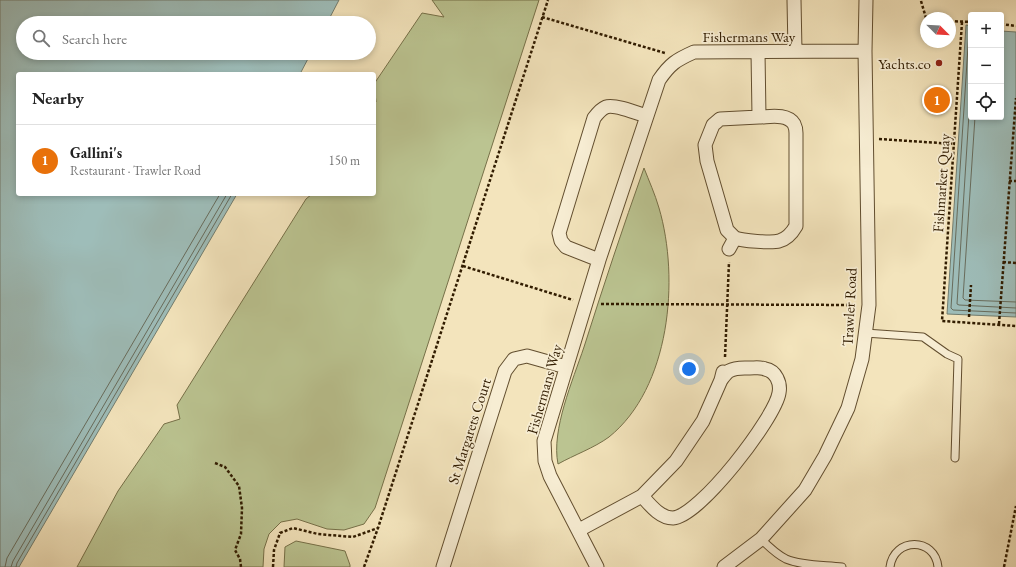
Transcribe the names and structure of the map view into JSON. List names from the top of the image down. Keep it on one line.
{"streets":{"street":["Fishermans Way","Trawler Road","St Margarets Court"],"path":["Fishmarket Quay"]},"crossings":[["Fishermans Way","Trawler Road"],["Fishermans Way","St Margarets Court"]],"places":["Yachts.co"],"north":"bottom right","page":{"map_buttons":["+","−"],"search":"Search here","heading":"Nearby","pins":"1","list":[{"mark":"1","name":"Gallini's","note":"Restaurant · Trawler Road","value":"150 m"}]}}
